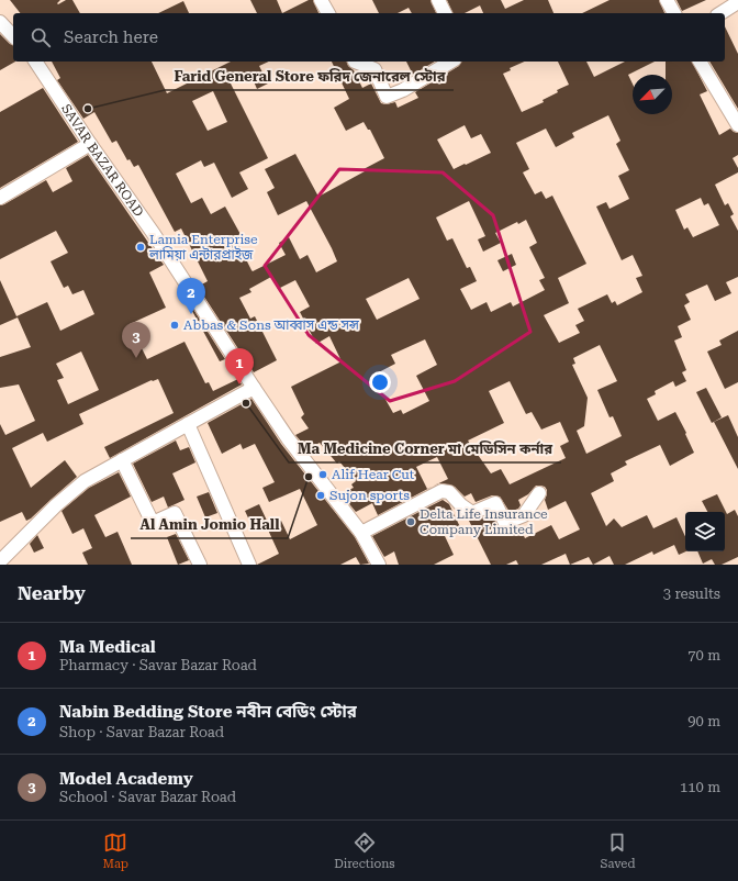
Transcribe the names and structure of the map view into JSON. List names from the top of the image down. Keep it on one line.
{"streets":{"street":["SAVAR BAZAR ROAD"]},"places":["Farid General Store ফরিদ জেনারেল স্টোর","Lamia Enterprise লামিয়া এন্টারপ্রাইজ","Abbas & Sons আব্বাস এন্ড সন্স","Ma Medicine Corner মা মেডিসিন কর্নার","Alif Hear Cut","Al Amin Jomio Hall","Sujon sports","Delta Life Insurance Company Limited"],"north":"bottom left","page":{"search":"Search here","pins":["2","3","1"],"heading":["Nearby","3 results"],"list":[{"mark":"1","name":"Ma Medical","note":"Pharmacy · Savar Bazar Road","value":"70 m"},{"mark":"2","name":"Nabin Bedding Store নবীন বেডিং স্টোর","note":"Shop · Savar Bazar Road","value":"90 m"},{"mark":"3","name":"Model Academy","note":"School · Savar Bazar Road","value":"110 m"}],"nav":["Map","Directions","Saved"]}}
